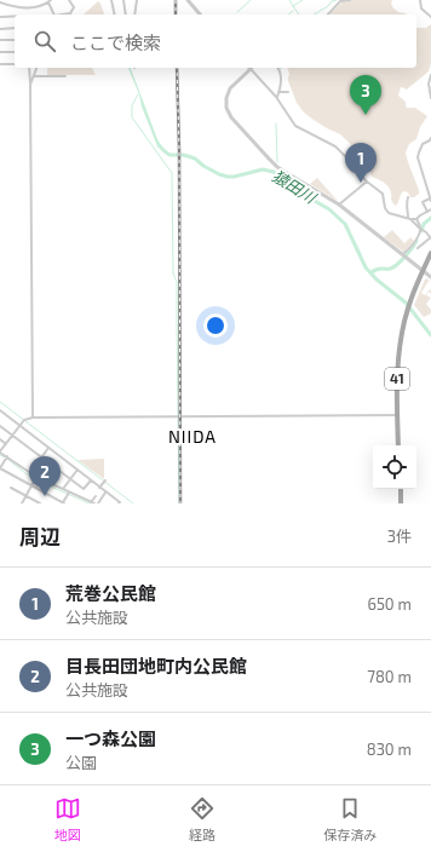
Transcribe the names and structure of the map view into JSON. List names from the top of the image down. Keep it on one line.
{"streets":{"main road":["41"]},"districts":["NIIDA"],"water":["猿田川"],"page":{"search":"ここで検索","pins":["3","1","2"],"heading":["周辺","3件"],"list":[{"mark":"1","name":"荒巻公民館","note":"公共施設","value":"650 m"},{"mark":"2","name":"目長田団地町内公民館","note":"公共施設","value":"780 m"},{"mark":"3","name":"一つ森公園","note":"公園","value":"830 m"}],"nav":["地図","経路","保存済み"]}}
